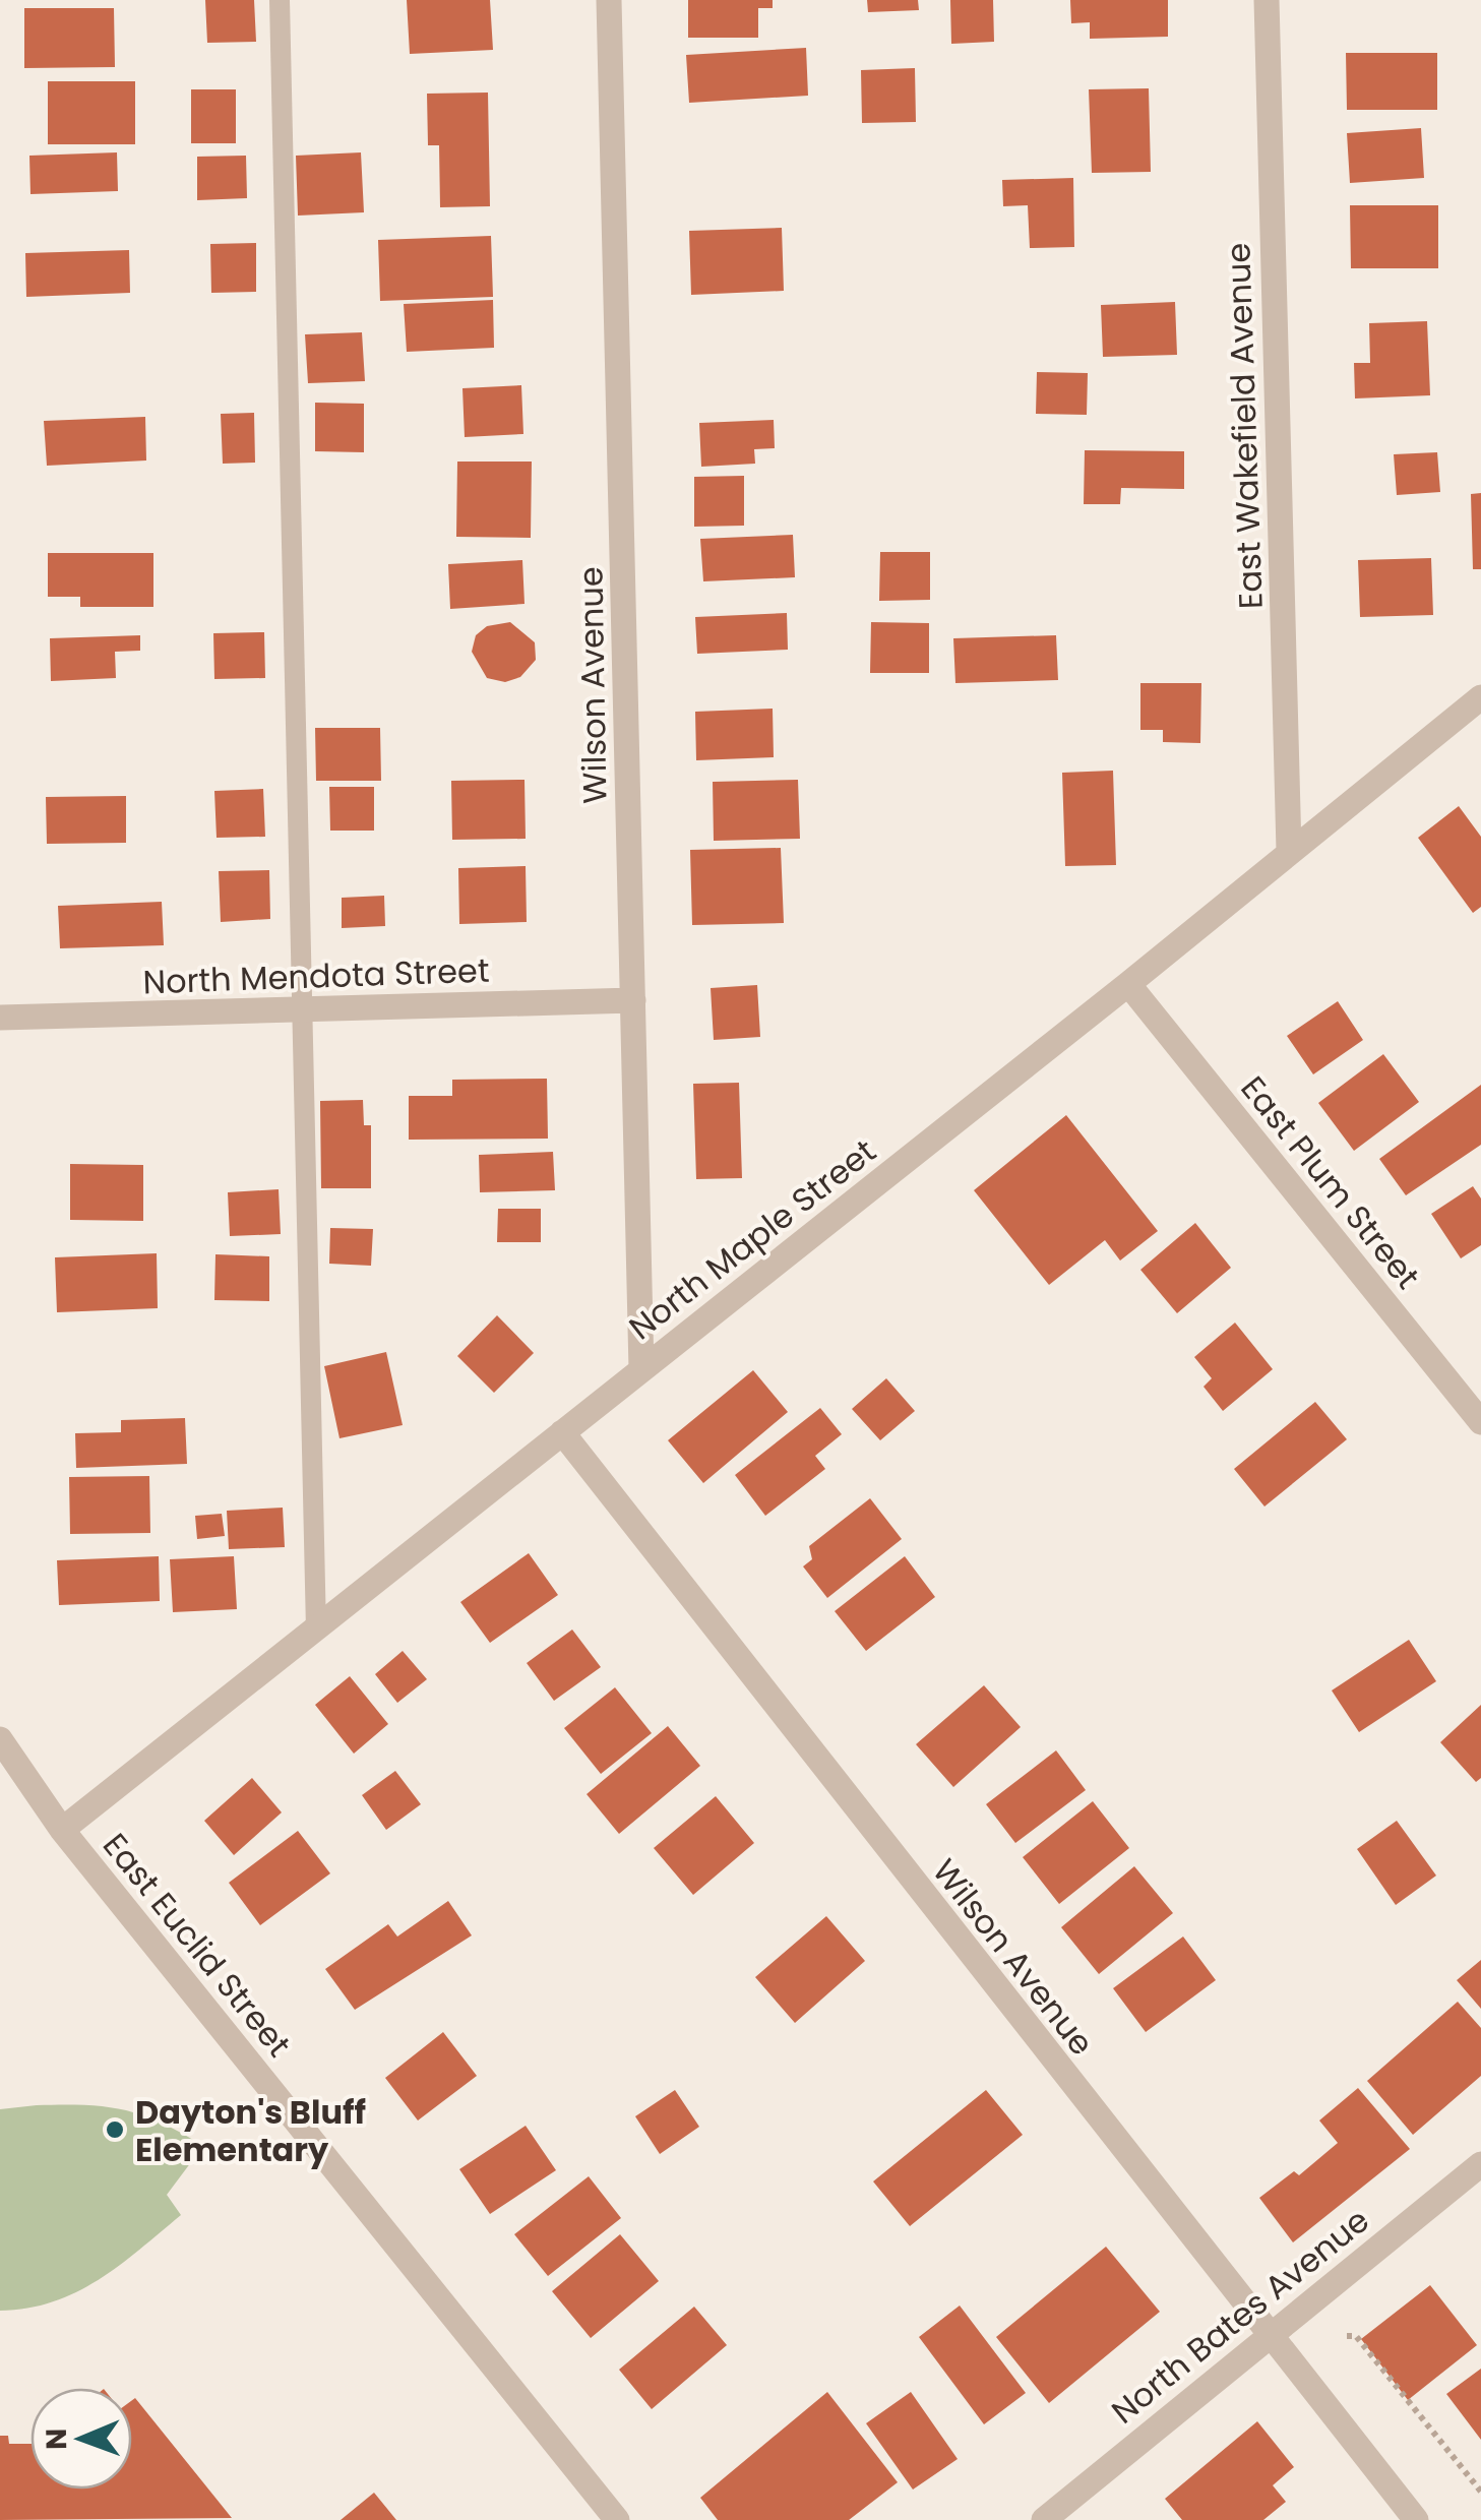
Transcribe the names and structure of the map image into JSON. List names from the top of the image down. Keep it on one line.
{"streets":{"street":["East Wakefield Avenue","Wilson Avenue","North Mendota Street","East Plum Street","North Maple Street","East Euclid Street","North Bates Avenue"]},"crossings":[["East Wakefield Avenue","North Maple Street"],["Wilson Avenue","North Mendota Street"],["Wilson Avenue","North Maple Street"],["Wilson Avenue","North Bates Avenue"],["East Plum Street","North Maple Street"],["North Maple Street","East Euclid Street"]],"places":["Dayton's Bluff Elementary"],"north":"left"}
